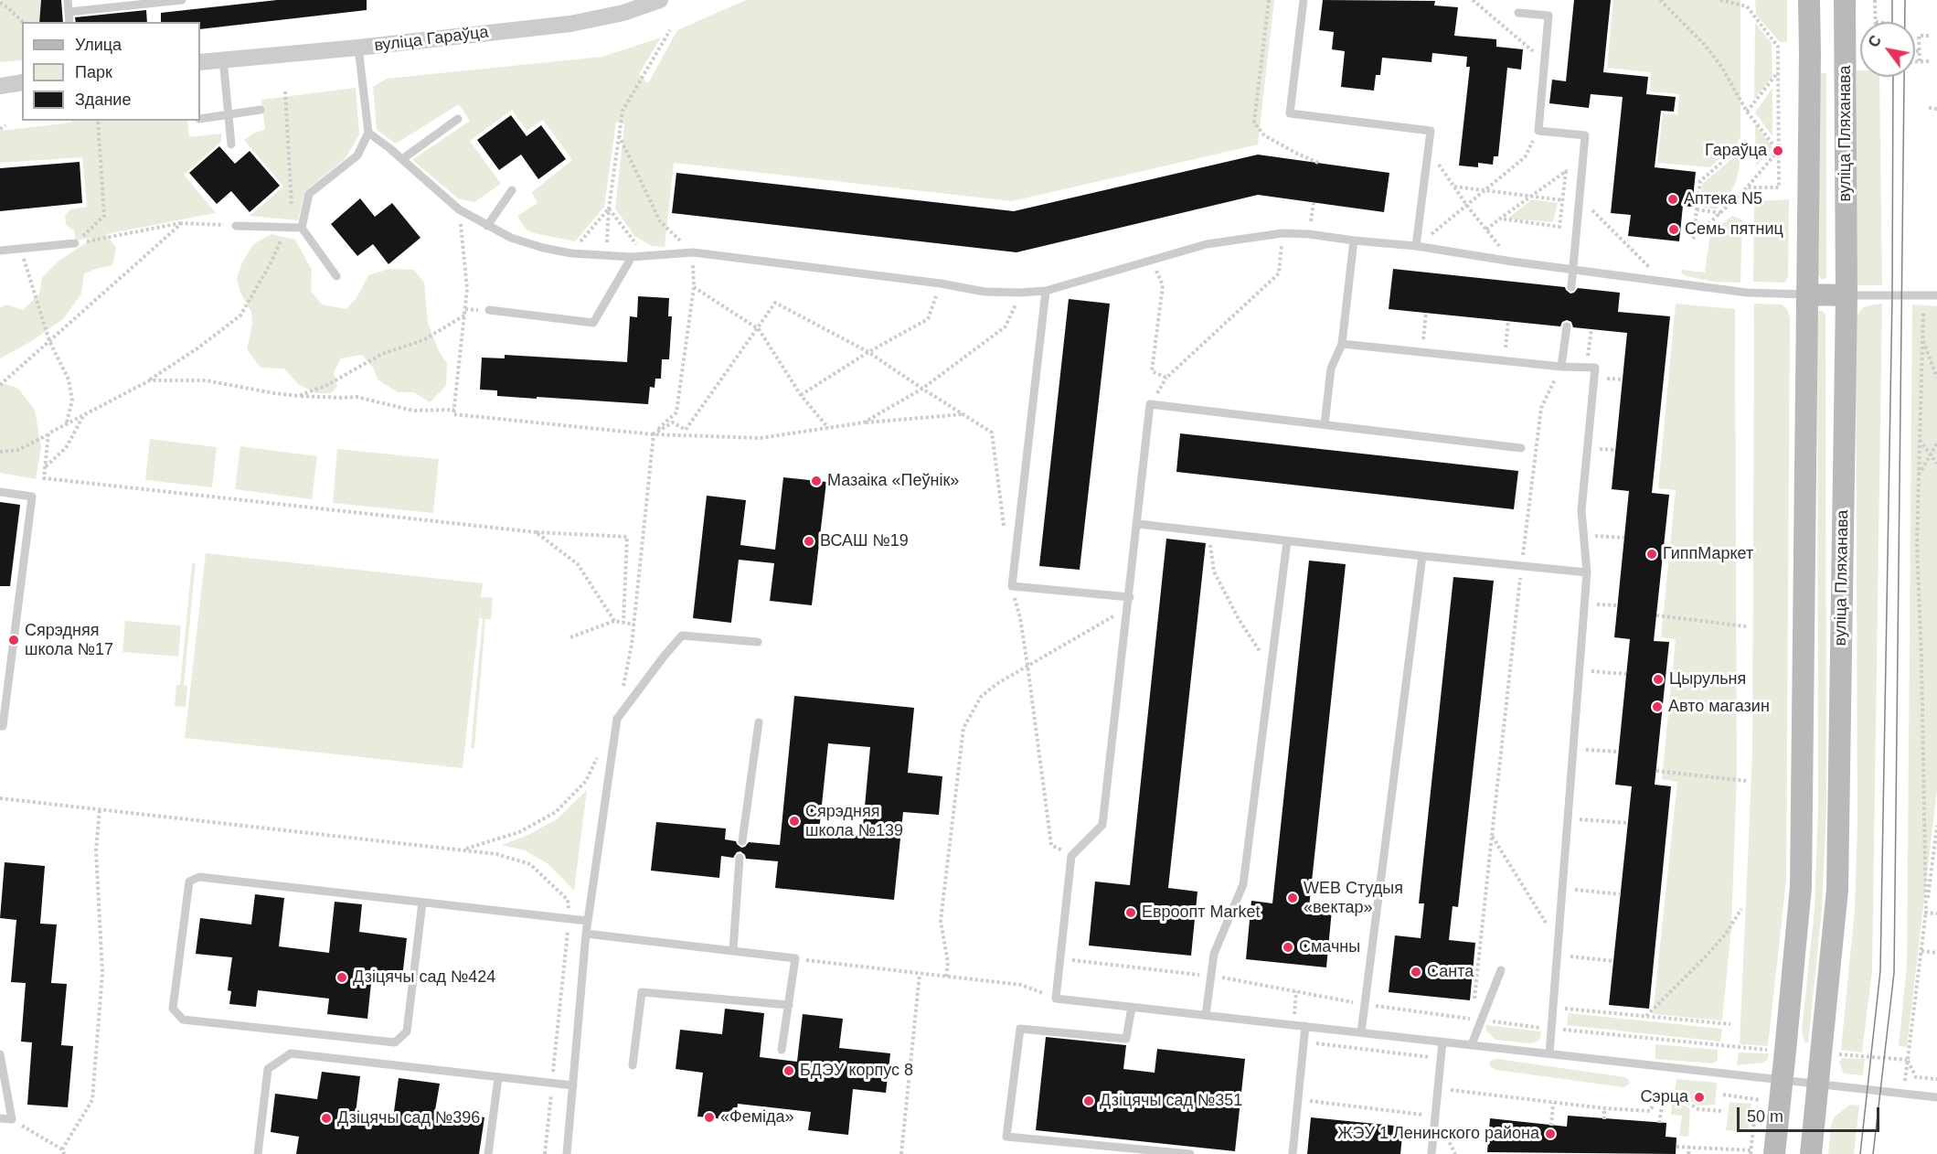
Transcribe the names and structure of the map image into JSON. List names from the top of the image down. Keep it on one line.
{"streets":{"main road":["вуліца Пляханава"],"street":["вуліца Гараўца"]},"places":["Гараўца","Аптека N5","Семь пятниц","Мазаіка «Пеўнік»","ВСАШ №19","ГиппМаркет","Сярэдняя школа №17","Цырульня","Авто магазин","Сярэдняя школа №139","WEB Студыя «вектар»","Евроопт Market","Смачны","Санта","Дзіцячы сад №424","БДЭУ корпус 8","Сэрца","Дзіцячы сад №351","«Феміда»","Дзіцячы сад №396","ЖЭУ 1 Ленинского района"],"legend":["Улица","Парк","Здание"],"scale_bar":"50 m","north":"top left"}
